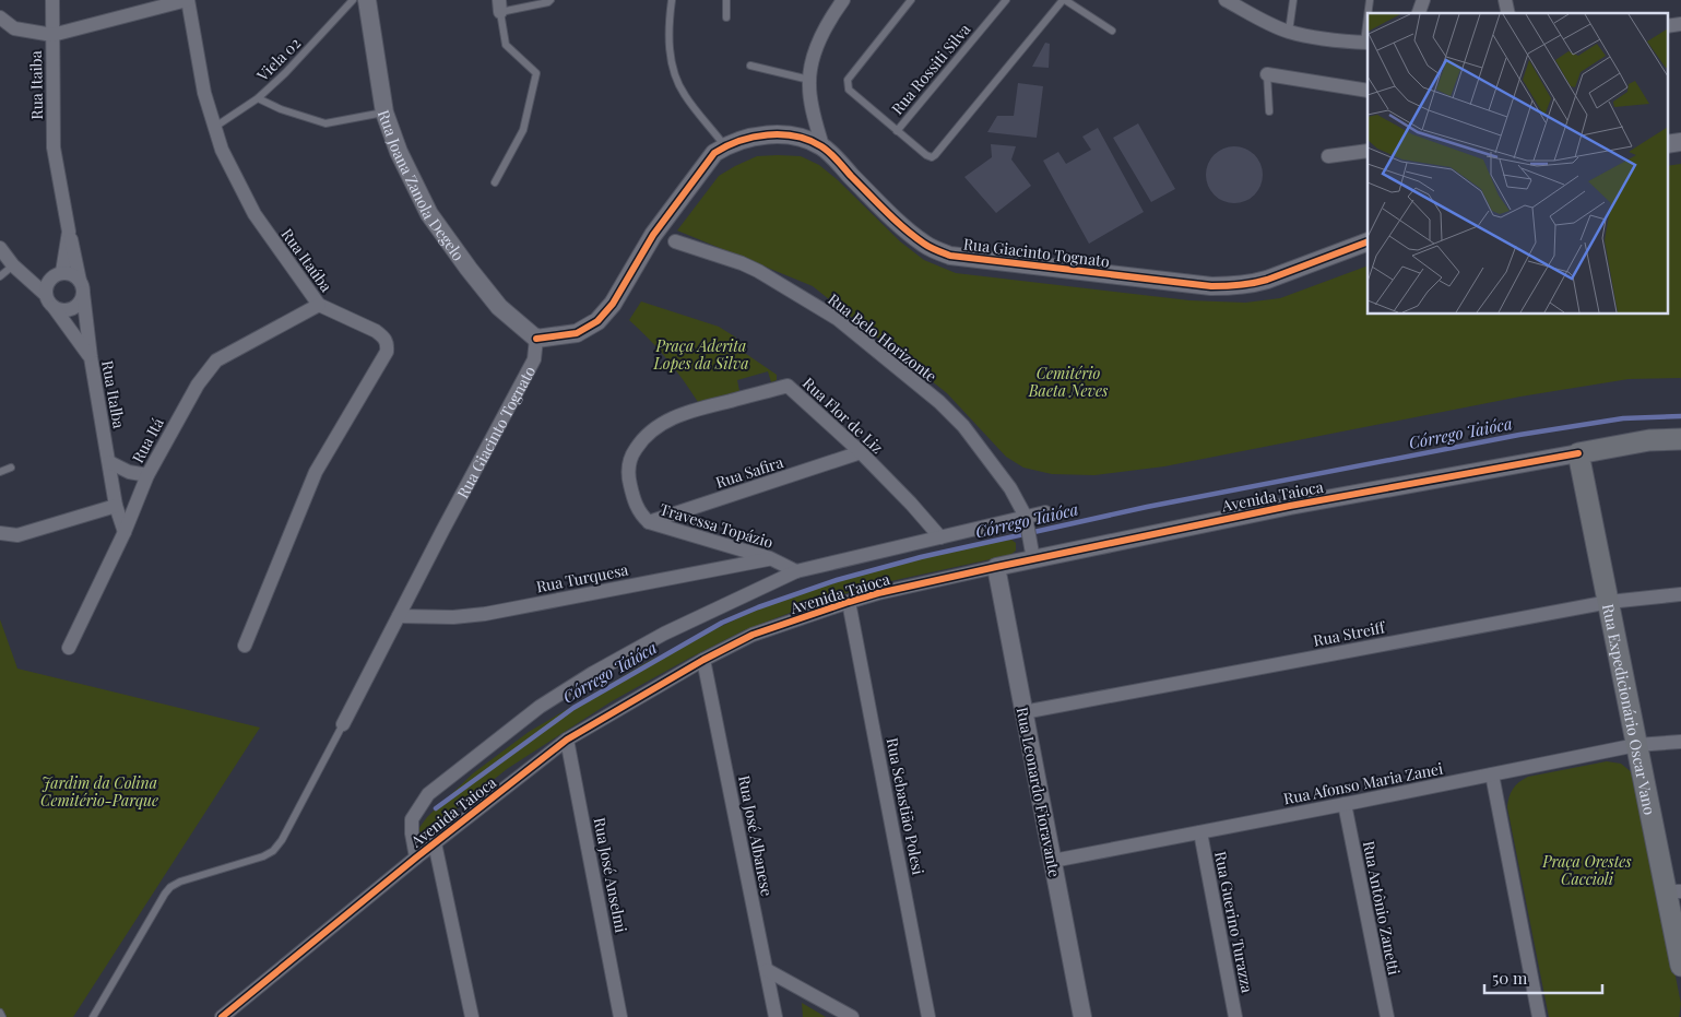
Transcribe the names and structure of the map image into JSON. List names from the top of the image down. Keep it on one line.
{"streets":{"main road":["Avenida Taioca","Rua Expedicionário Oscar Vano"],"street":["Rua Itaiba","Rua Joana Zanola Degelo","Rua Giacinto Tognato","Rua Itaúba","Rua Belo Horizonte","Rua Italba","Rua Flor de Liz","Rua Itá","Rua Safira","Travessa Topázio","Rua Turquesa","Rua Streiff","Rua Afonso Maria Zanei","Rua Leonardo Fioravante","Rua Sebastião Polesi","Rua José Albanese","Rua José Anselmi","Rua Antônio Zanetti","Rua Guerino Turazza"],"lane":["Viela 02","Rua Rossiti Silva"]},"crossings":[["Viela 02","Rua Itaúba"],["Rua Itaiba","Rua Itaúba"],["Rua Itaiba","Rua Italba"],["Rua Joana Zanola Degelo","Rua Giacinto Tognato"],["Rua Giacinto Tognato","Rua Turquesa"],["Rua Itaúba","Rua Itá"],["Rua Italba","Rua Itá"],["Rua Flor de Liz","Rua Safira"],["Rua Flor de Liz","Travessa Topázio"],["Rua Safira","Travessa Topázio"],["Avenida Taioca","Rua Expedicionário Oscar Vano"],["Avenida Taioca","Rua Leonardo Fioravante"],["Avenida Taioca","Rua Sebastião Polesi"],["Avenida Taioca","Rua José Albanese"],["Avenida Taioca","Rua José Anselmi"],["Travessa Topázio","Rua Turquesa"],["Rua Streiff","Rua Expedicionário Oscar Vano"],["Rua Streiff","Rua Leonardo Fioravante"],["Rua Expedicionário Oscar Vano","Rua Afonso Maria Zanei"],["Rua Afonso Maria Zanei","Rua Leonardo Fioravante"],["Rua Afonso Maria Zanei","Rua Antônio Zanetti"],["Rua Afonso Maria Zanei","Rua Guerino Turazza"]],"water":["Córrego Taióca"],"parks":["Praça Aderita Lopes da Silva","Cemitério Baeta Neves","Jardim da Colina Cemitério-Parque","Praça Orestes Caccioli"],"scale_bar":"50 m"}
